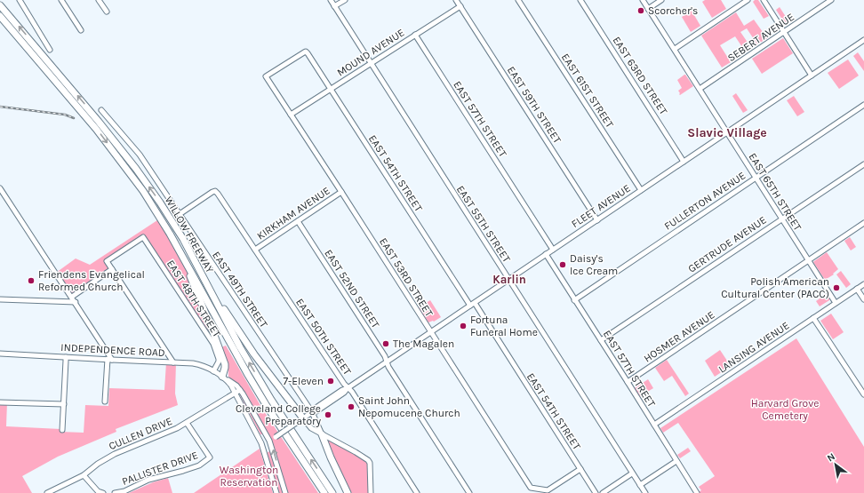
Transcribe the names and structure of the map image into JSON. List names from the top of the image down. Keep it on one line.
{"streets":{"highway":["WILLOW FREEWAY"],"street":["SEBERT AVENUE","MOUND AVENUE","EAST 63RD STREET","EAST 61ST STREET","EAST 59TH STREET","EAST 57TH STREET","EAST 54TH STREET","EAST 65TH STREET","FULLERTON AVENUE","FLEET AVENUE","KIRKHAM AVENUE","EAST 55TH STREET","GERTRUDE AVENUE","EAST 53RD STREET","EAST 52ND STREET","EAST 49TH STREET","EAST 48TH STREET","EAST 50TH STREET","HOSMER AVENUE","LANSING AVENUE","INDEPENDENCE ROAD","CULLEN DRIVE","PALLISTER DRIVE"]},"crossings":[["SEBERT AVENUE","EAST 65TH STREET"],["MOUND AVENUE","EAST 59TH STREET"],["MOUND AVENUE","EAST 57TH STREET"],["MOUND AVENUE","EAST 54TH STREET"],["MOUND AVENUE","EAST 55TH STREET"],["MOUND AVENUE","EAST 53RD STREET"],["EAST 63RD STREET","FLEET AVENUE"],["EAST 61ST STREET","FLEET AVENUE"],["EAST 59TH STREET","FLEET AVENUE"],["EAST 57TH STREET","FULLERTON AVENUE"],["EAST 57TH STREET","FLEET AVENUE"],["EAST 57TH STREET","GERTRUDE AVENUE"],["EAST 57TH STREET","HOSMER AVENUE"],["EAST 57TH STREET","LANSING AVENUE"],["EAST 54TH STREET","FLEET AVENUE"],["EAST 54TH STREET","EAST 53RD STREET"],["EAST 65TH STREET","FULLERTON AVENUE"],["EAST 65TH STREET","FLEET AVENUE"],["EAST 65TH STREET","GERTRUDE AVENUE"],["EAST 65TH STREET","HOSMER AVENUE"],["EAST 65TH STREET","LANSING AVENUE"],["FLEET AVENUE","EAST 55TH STREET"],["FLEET AVENUE","EAST 53RD STREET"],["FLEET AVENUE","EAST 52ND STREET"],["FLEET AVENUE","EAST 49TH STREET"],["FLEET AVENUE","EAST 50TH STREET"],["FLEET AVENUE","INDEPENDENCE ROAD"],["KIRKHAM AVENUE","EAST 53RD STREET"],["KIRKHAM AVENUE","EAST 52ND STREET"],["KIRKHAM AVENUE","EAST 50TH STREET"],["EAST 49TH STREET","EAST 50TH STREET"],["EAST 48TH STREET","INDEPENDENCE ROAD"],["INDEPENDENCE ROAD","CULLEN DRIVE"],["CULLEN DRIVE","PALLISTER DRIVE"]],"districts":["Slavic Village","Karlin"],"parks":["Harvard Grove Cemetery","Washington Reservation"],"places":["Scorcher's","Daisy's Ice Cream","Friendens Evangelical Reformed Church","Polish American Cultural Center (PACC)","Fortuna Funeral Home","The Magalen","7-Eleven","Saint John Nepomucene Church","Cleveland College Preparatory"],"north":"top left"}
